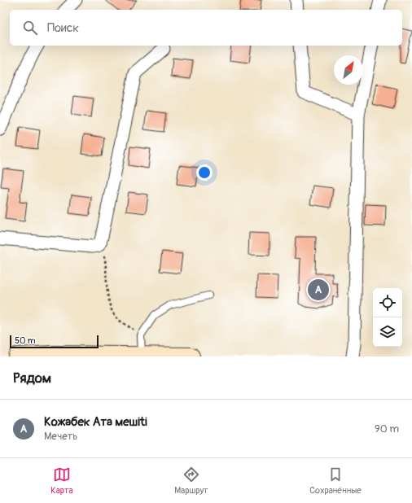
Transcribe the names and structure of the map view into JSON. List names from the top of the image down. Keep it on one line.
{"scale_bar":"50 m","north":"top right","page":{"search":"Поиск","pins":"A","scale":"50 m","heading":"Рядом","list":[{"mark":"A","name":"Кожабек Ата мешiti","note":"Мечеть","value":"90 m"}],"nav":["Карта","Маршрут","Сохранённые"]}}
